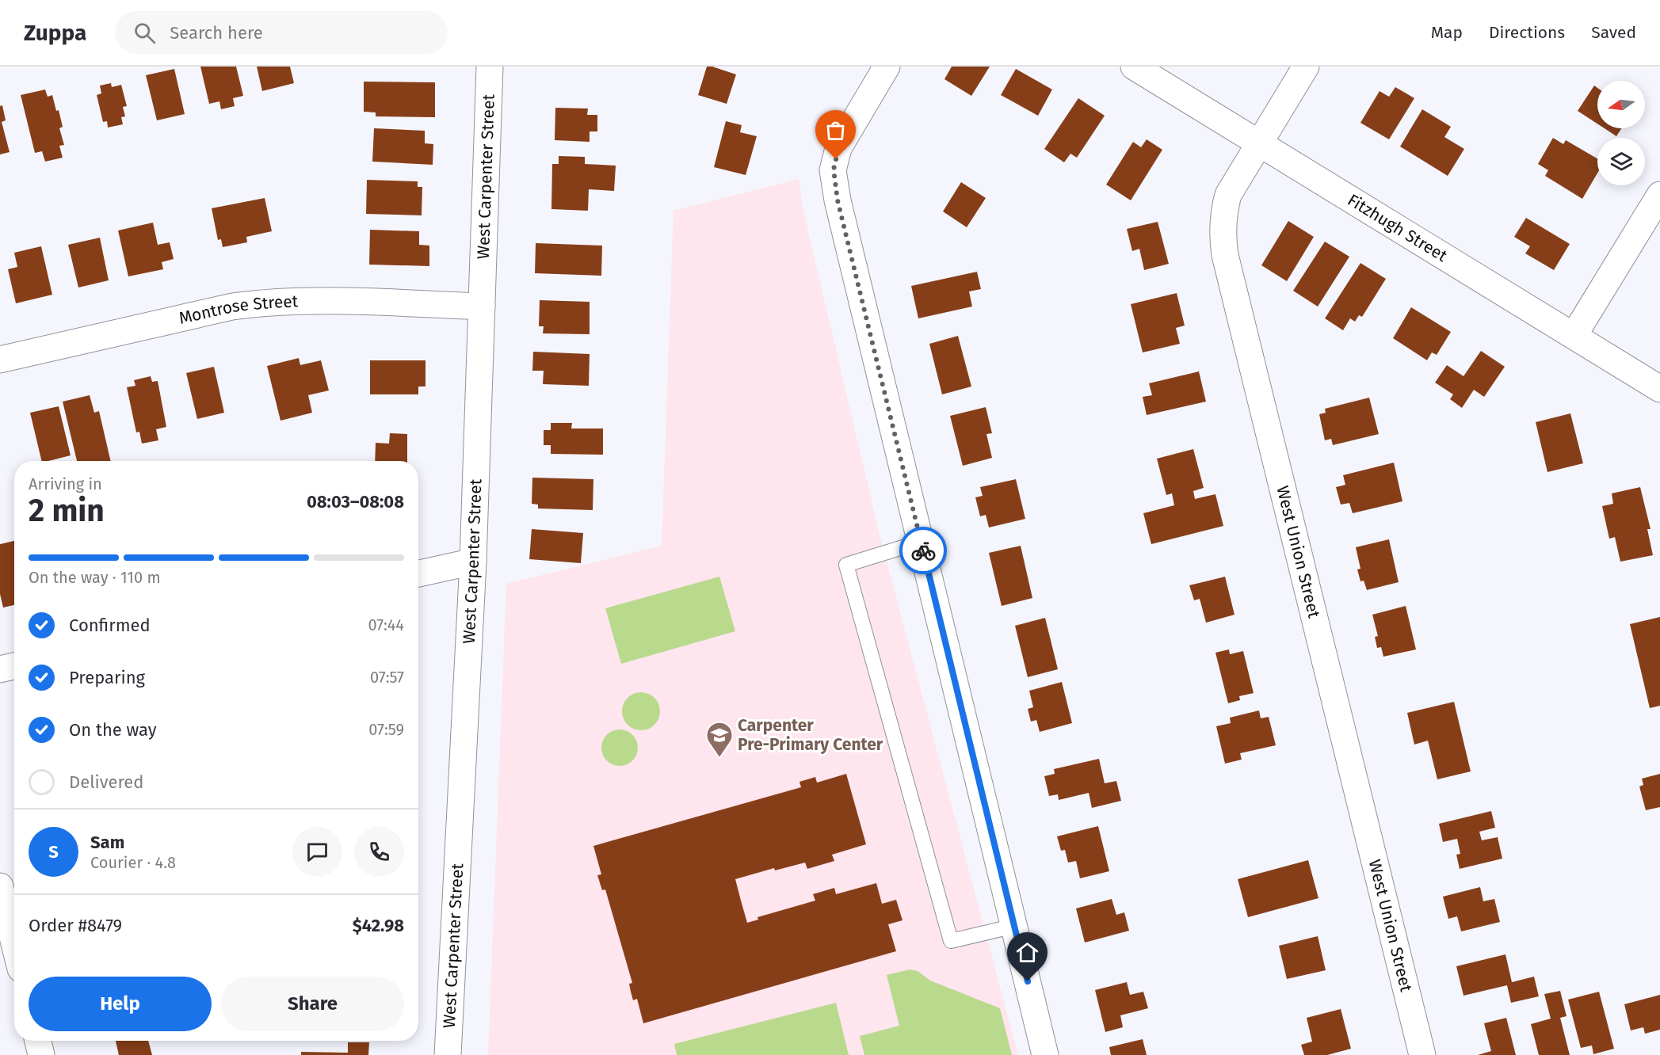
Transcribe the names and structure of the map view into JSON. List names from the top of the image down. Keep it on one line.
{"streets":{"street":["West Carpenter Street","Fitzhugh Street","Montrose Street","West Union Street"]},"crossings":[["West Carpenter Street","Montrose Street"],["Fitzhugh Street","West Union Street"]],"places":{"school or university":["Carpenter Pre-Primary Center"]},"north":"left","page":{"header":"Zuppa","search":"Search here","nav":["Map","Directions","Saved"],"heading":["2 min","Arriving in","08:03–08:08"],"panel":["Sam","Courier · 4.8","Order #8479","$42.98"],"bar":"On the way · 110 m","list":[["Confirmed","07:44"],["Preparing","07:57"],["On the way","07:59"],"Delivered"],"round":"S","buttons":["Help","Share"]}}
